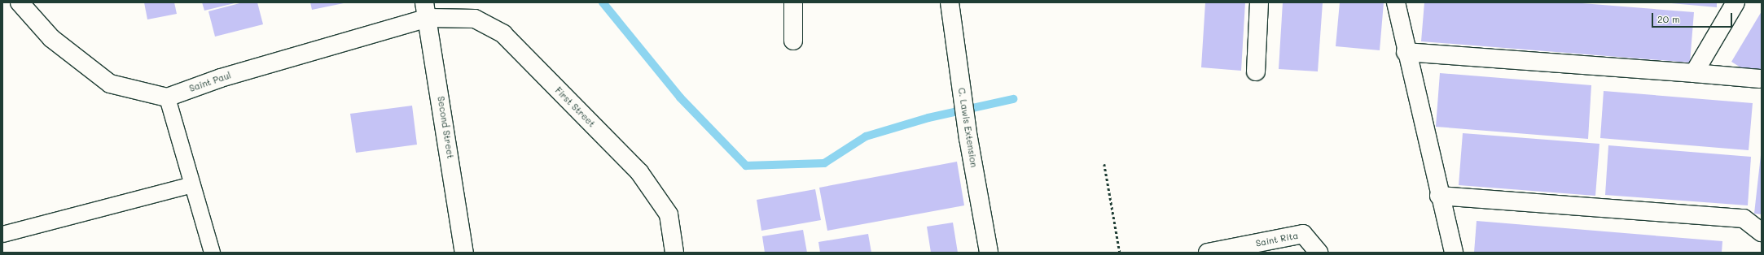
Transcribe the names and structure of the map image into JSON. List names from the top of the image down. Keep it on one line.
{"streets":{"street":["Saint Paul","First Street","Second Street","C. Lawis Extension","Saint Rita"]},"crossings":[["Saint Paul","First Street"],["Saint Paul","Second Street"],["First Street","Second Street"]],"scale_bar":"20 m"}
